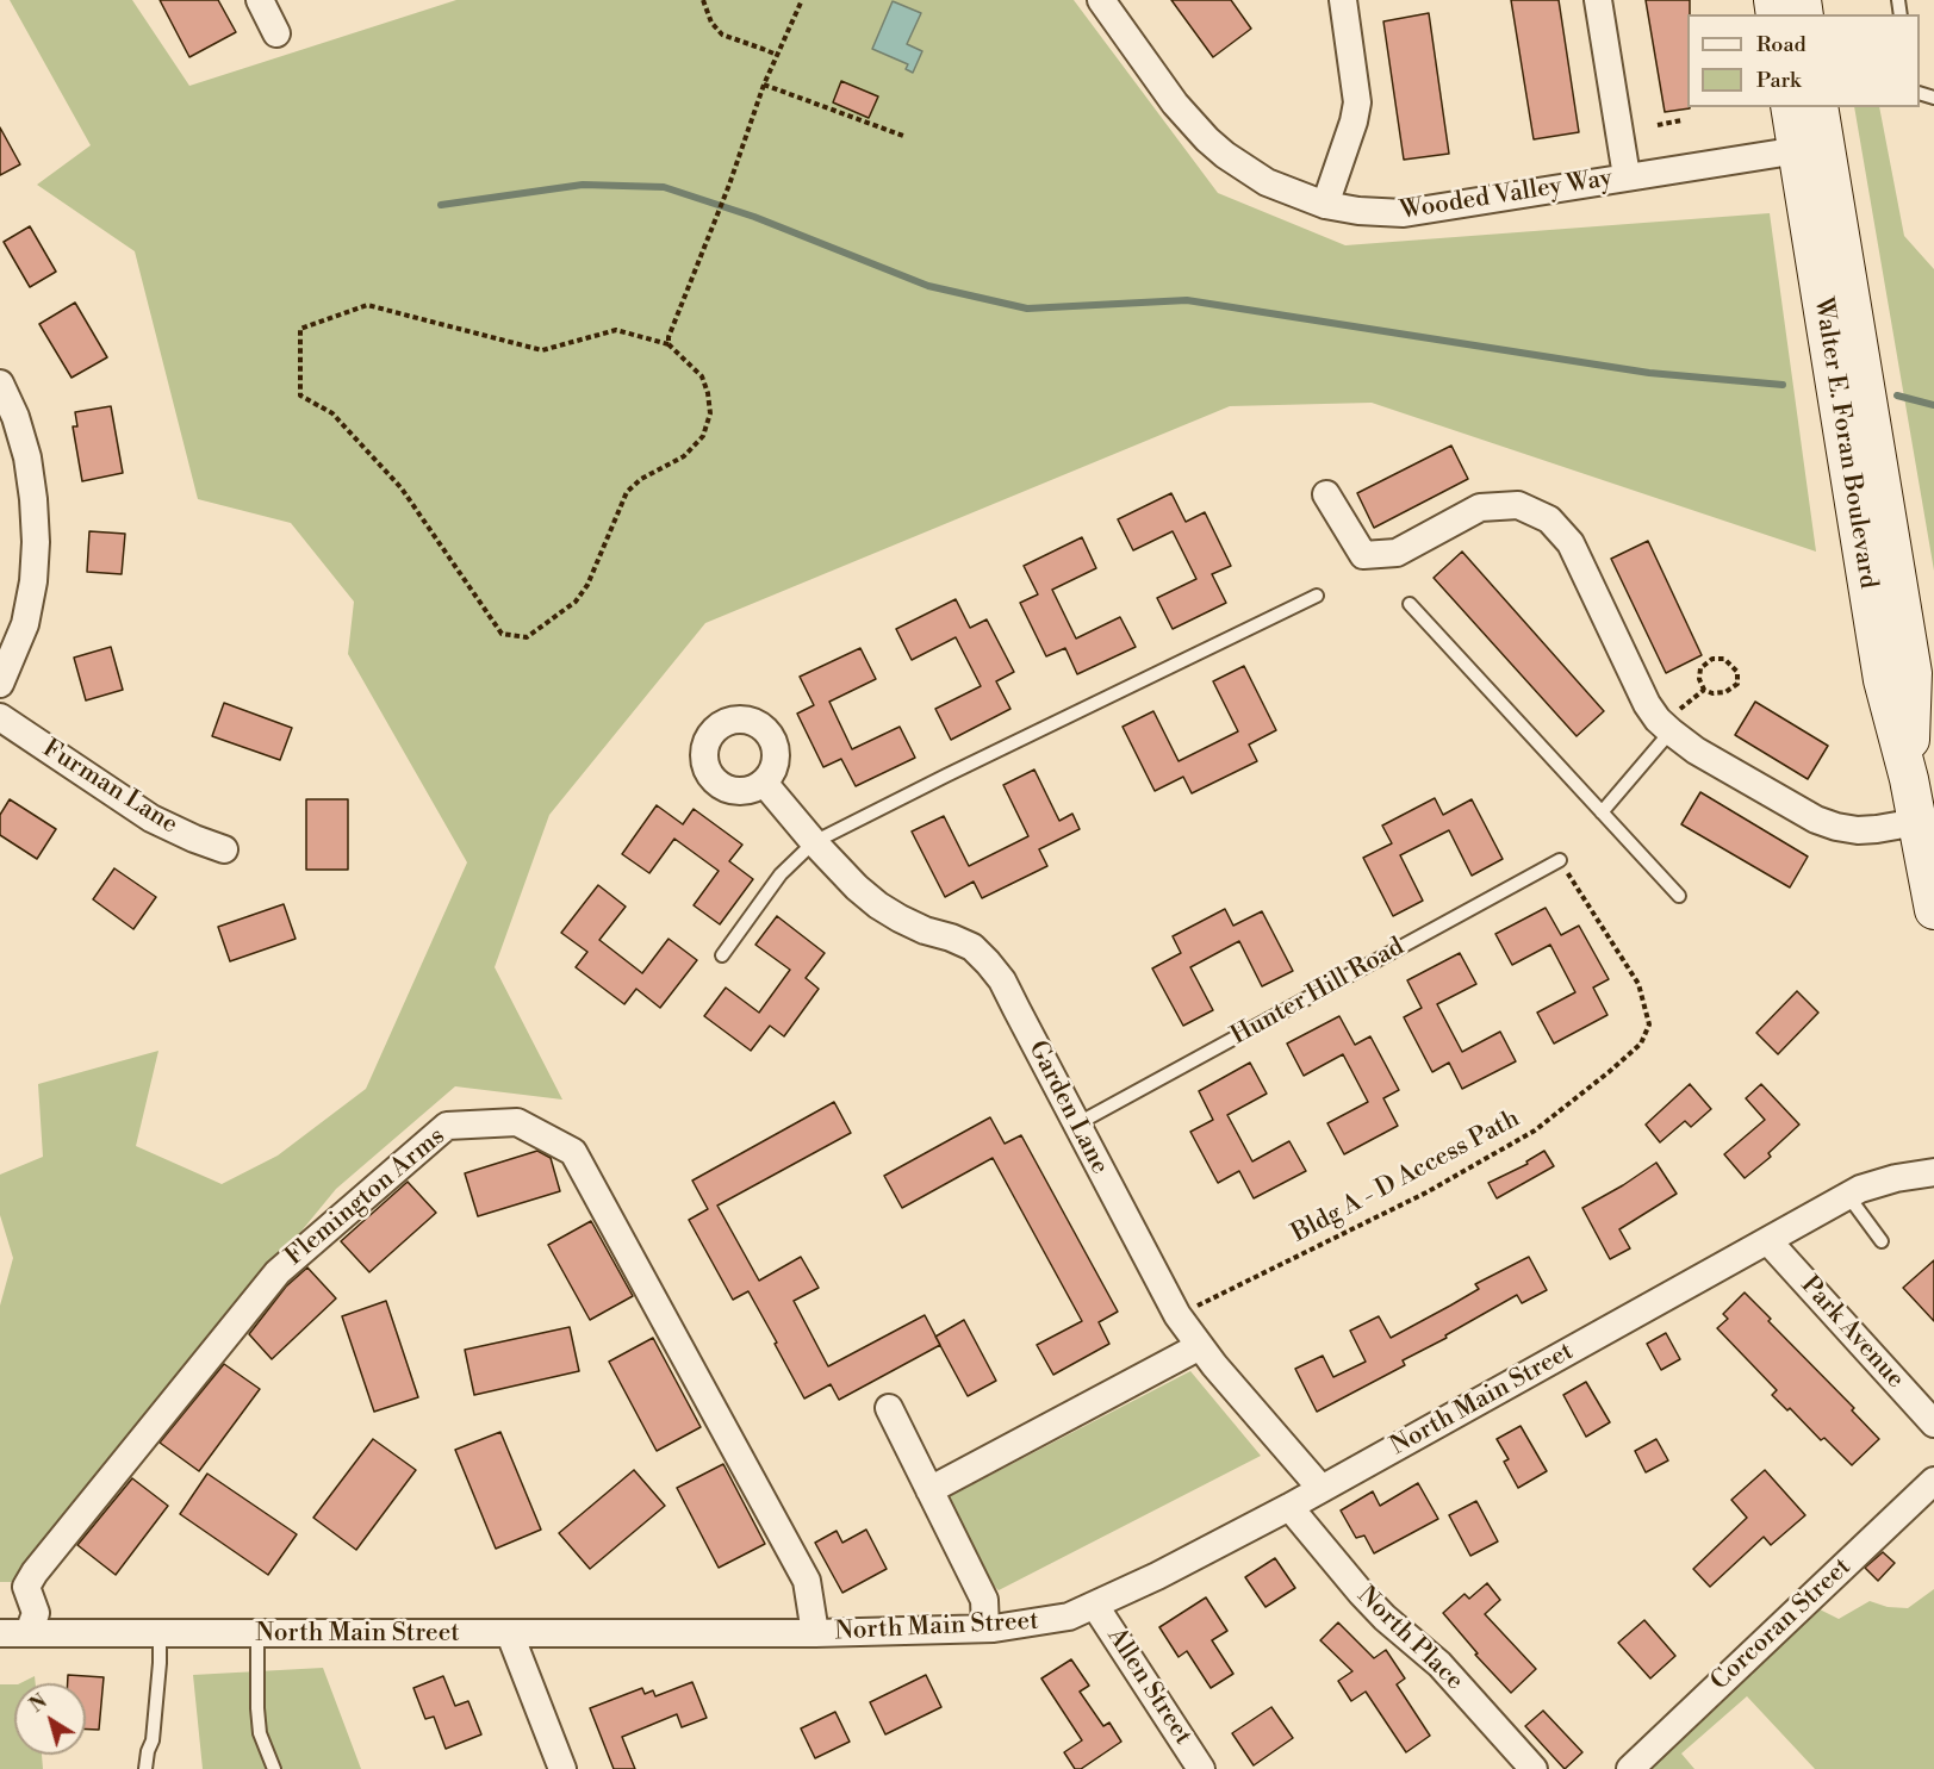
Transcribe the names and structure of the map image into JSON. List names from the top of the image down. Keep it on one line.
{"streets":{"street":["Wooded Valley Way","Walter E. Foran Boulevard","Furman Lane","Garden Lane","Flemington Arms","Park Avenue","North Main Street","Corcoran Street","North Place","Allen Street"],"lane":["Hunter Hill Road"],"path":["Bldg A - D Access Path"]},"crossings":[["Wooded Valley Way","Walter E. Foran Boulevard"],["Hunter Hill Road","Garden Lane"],["Hunter Hill Road","Bldg A - D Access Path"],["Garden Lane","Bldg A - D Access Path"],["Garden Lane","North Main Street"],["Flemington Arms","North Main Street"],["Park Avenue","North Main Street"],["North Main Street","North Place"],["North Main Street","Allen Street"]],"legend":["Road","Park"],"north":"top left"}
